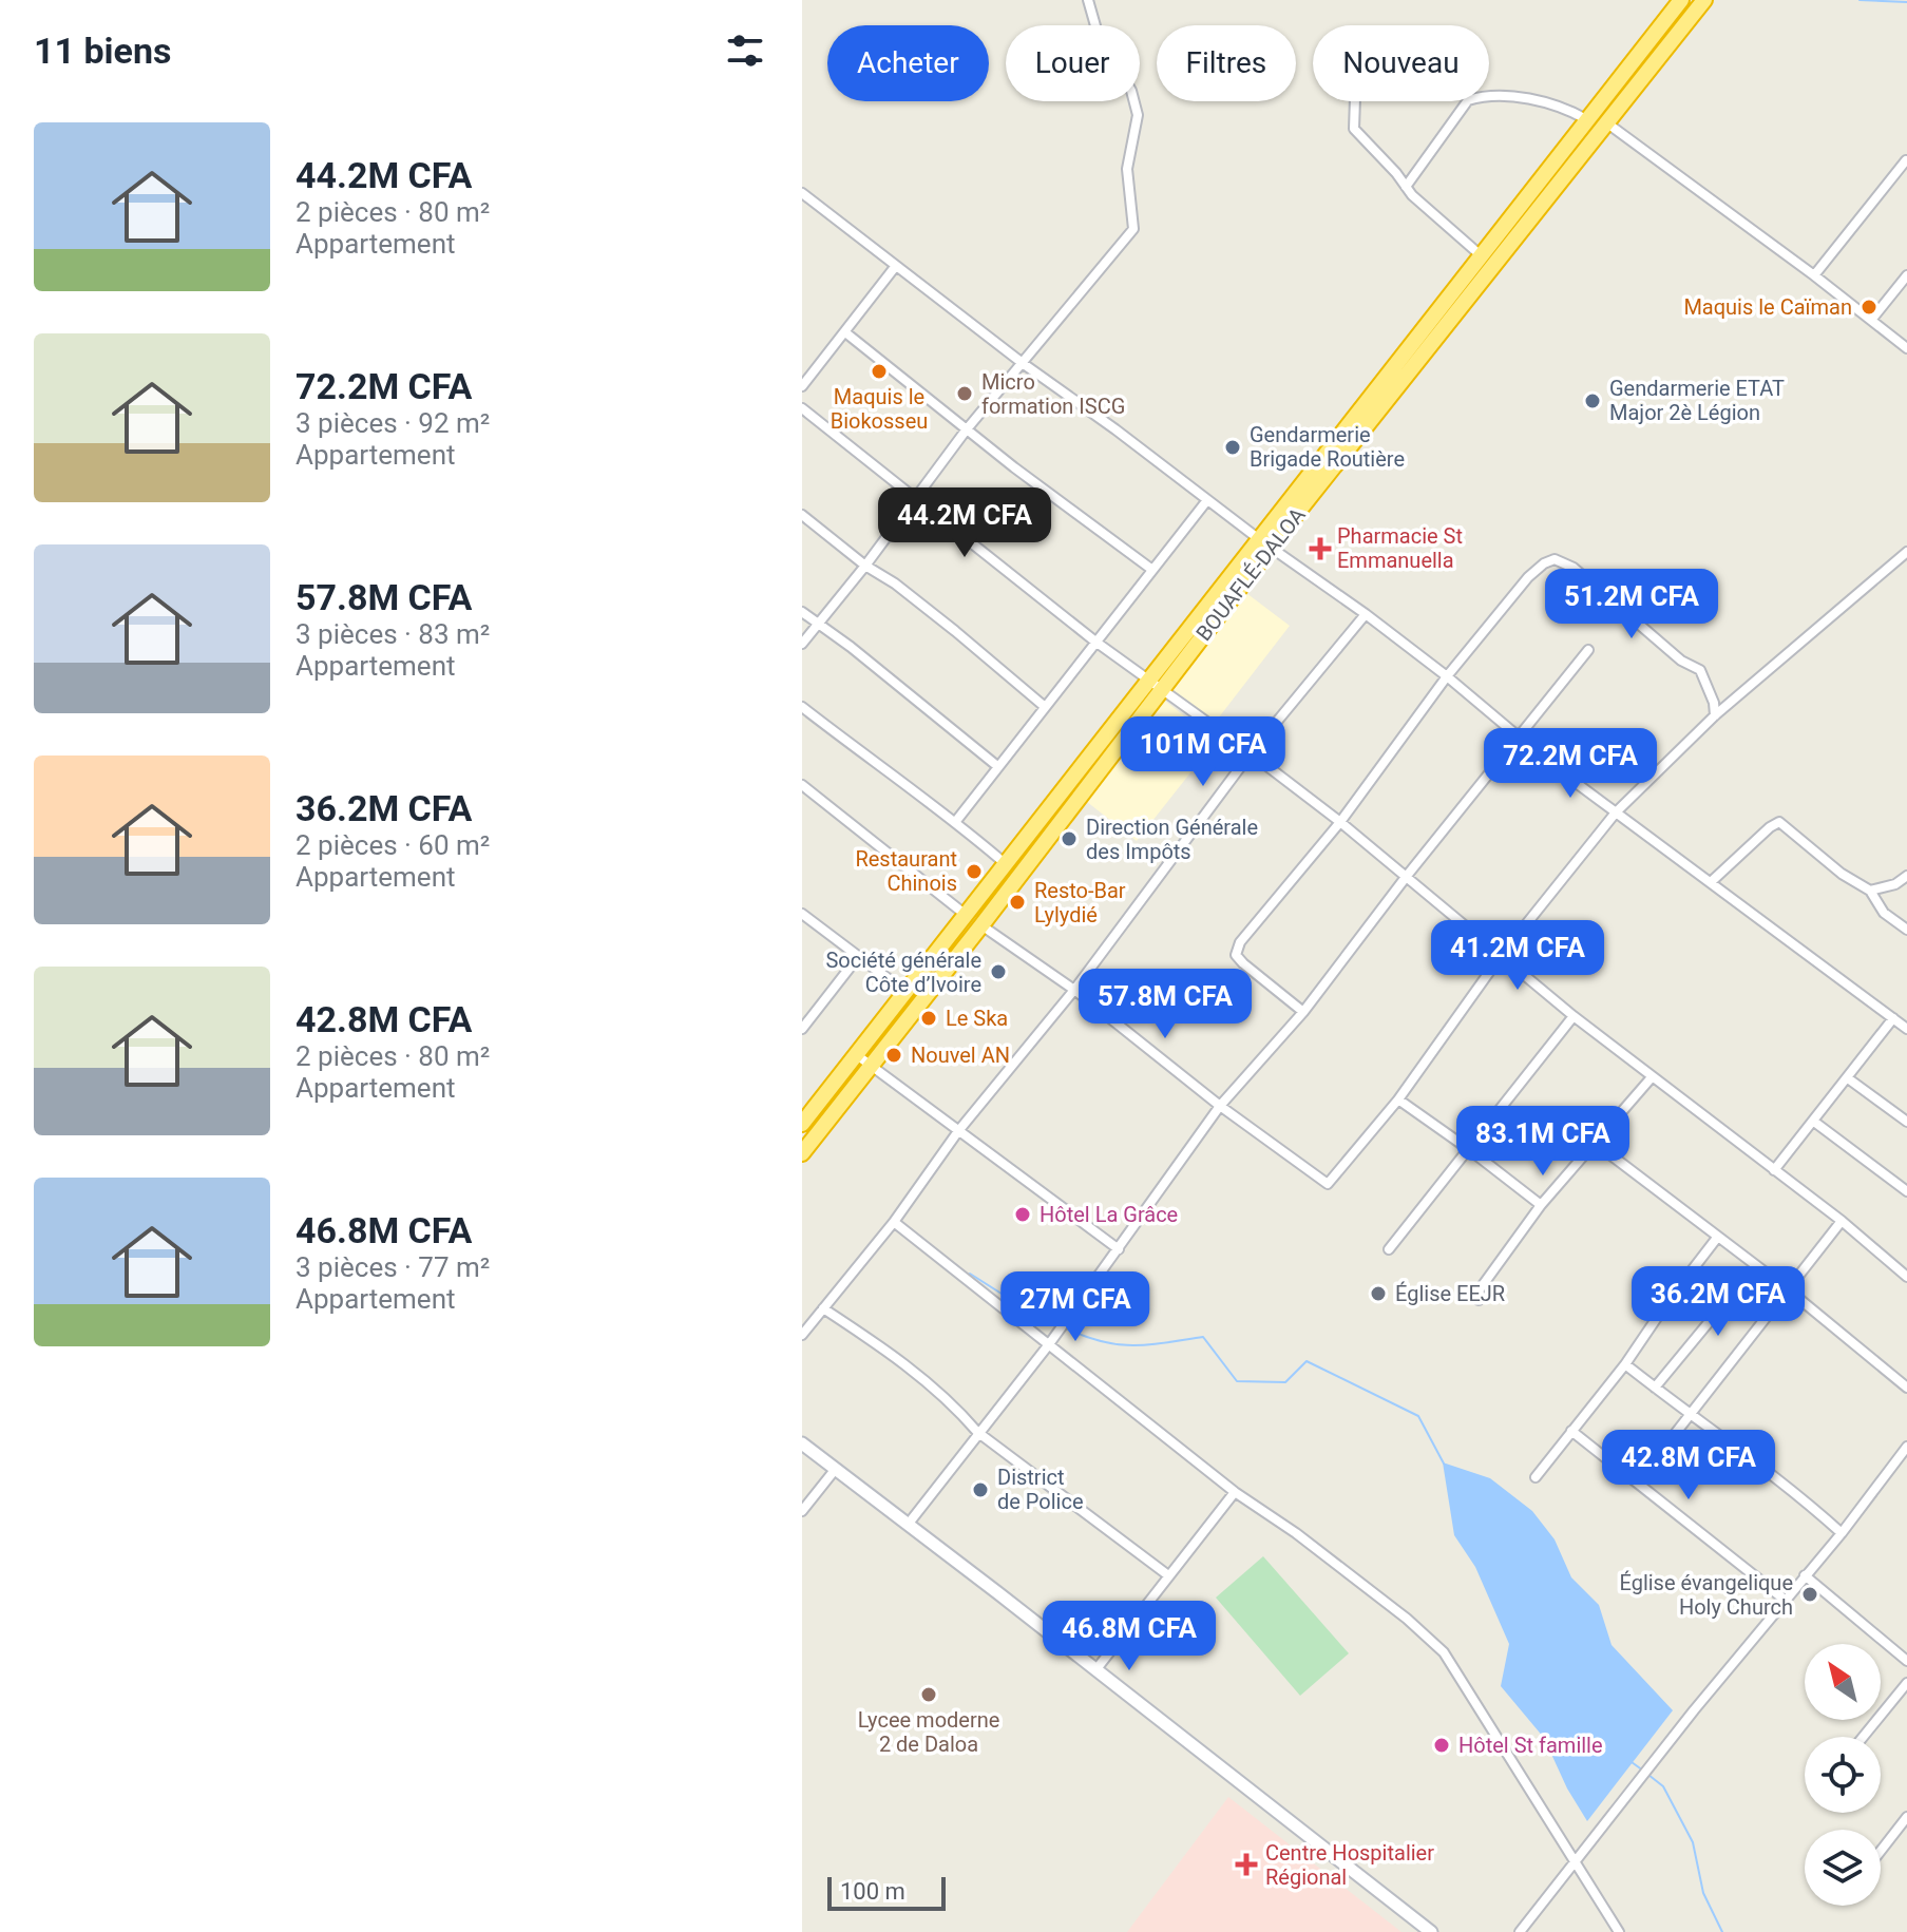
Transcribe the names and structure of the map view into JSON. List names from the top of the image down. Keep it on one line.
{"streets":{"highway":["BOUAFLÉ-DALOA"]},"places":{"other":["Maquis le Caïman","Maquis le Biokosseu","Micro formation ISCG","Gendarmerie ETAT Major 2è Légion","Gendarmerie Brigade Routière","Direction Générale des Impôts","Restaurant Chinois","Resto-Bar Lylydié","Société générale Côte d’Ivoire","Le Ska","Nouvel AN","Hôtel La Grâce","Église EEJR","District de Police","Église évangelique Holy Church","Lycee moderne 2 de Daloa","Hôtel St famille"],"health":["Pharmacie St Emmanuella","Centre Hospitalier Régional"]},"scale_bar":"100 m","north":"top left","page":{"heading":"11 biens","chip":["Acheter","Louer","Filtres","Nouveau"],"list":[{"name":"44.2M CFA","note":"2 pièces · 80 m² · Appartement"},{"name":"72.2M CFA","note":"3 pièces · 92 m² · Appartement"},{"name":"57.8M CFA","note":"3 pièces · 83 m² · Appartement"},{"name":"36.2M CFA","note":"2 pièces · 60 m² · Appartement"},{"name":"42.8M CFA","note":"2 pièces · 80 m² · Appartement"},{"name":"46.8M CFA","note":"3 pièces · 77 m² · Appartement"}],"price":["44.2M CFA","51.2M CFA","101M CFA","72.2M CFA","41.2M CFA","57.8M CFA","83.1M CFA","36.2M CFA","27M CFA","42.8M CFA","46.8M CFA"],"scale":"100 m"}}
